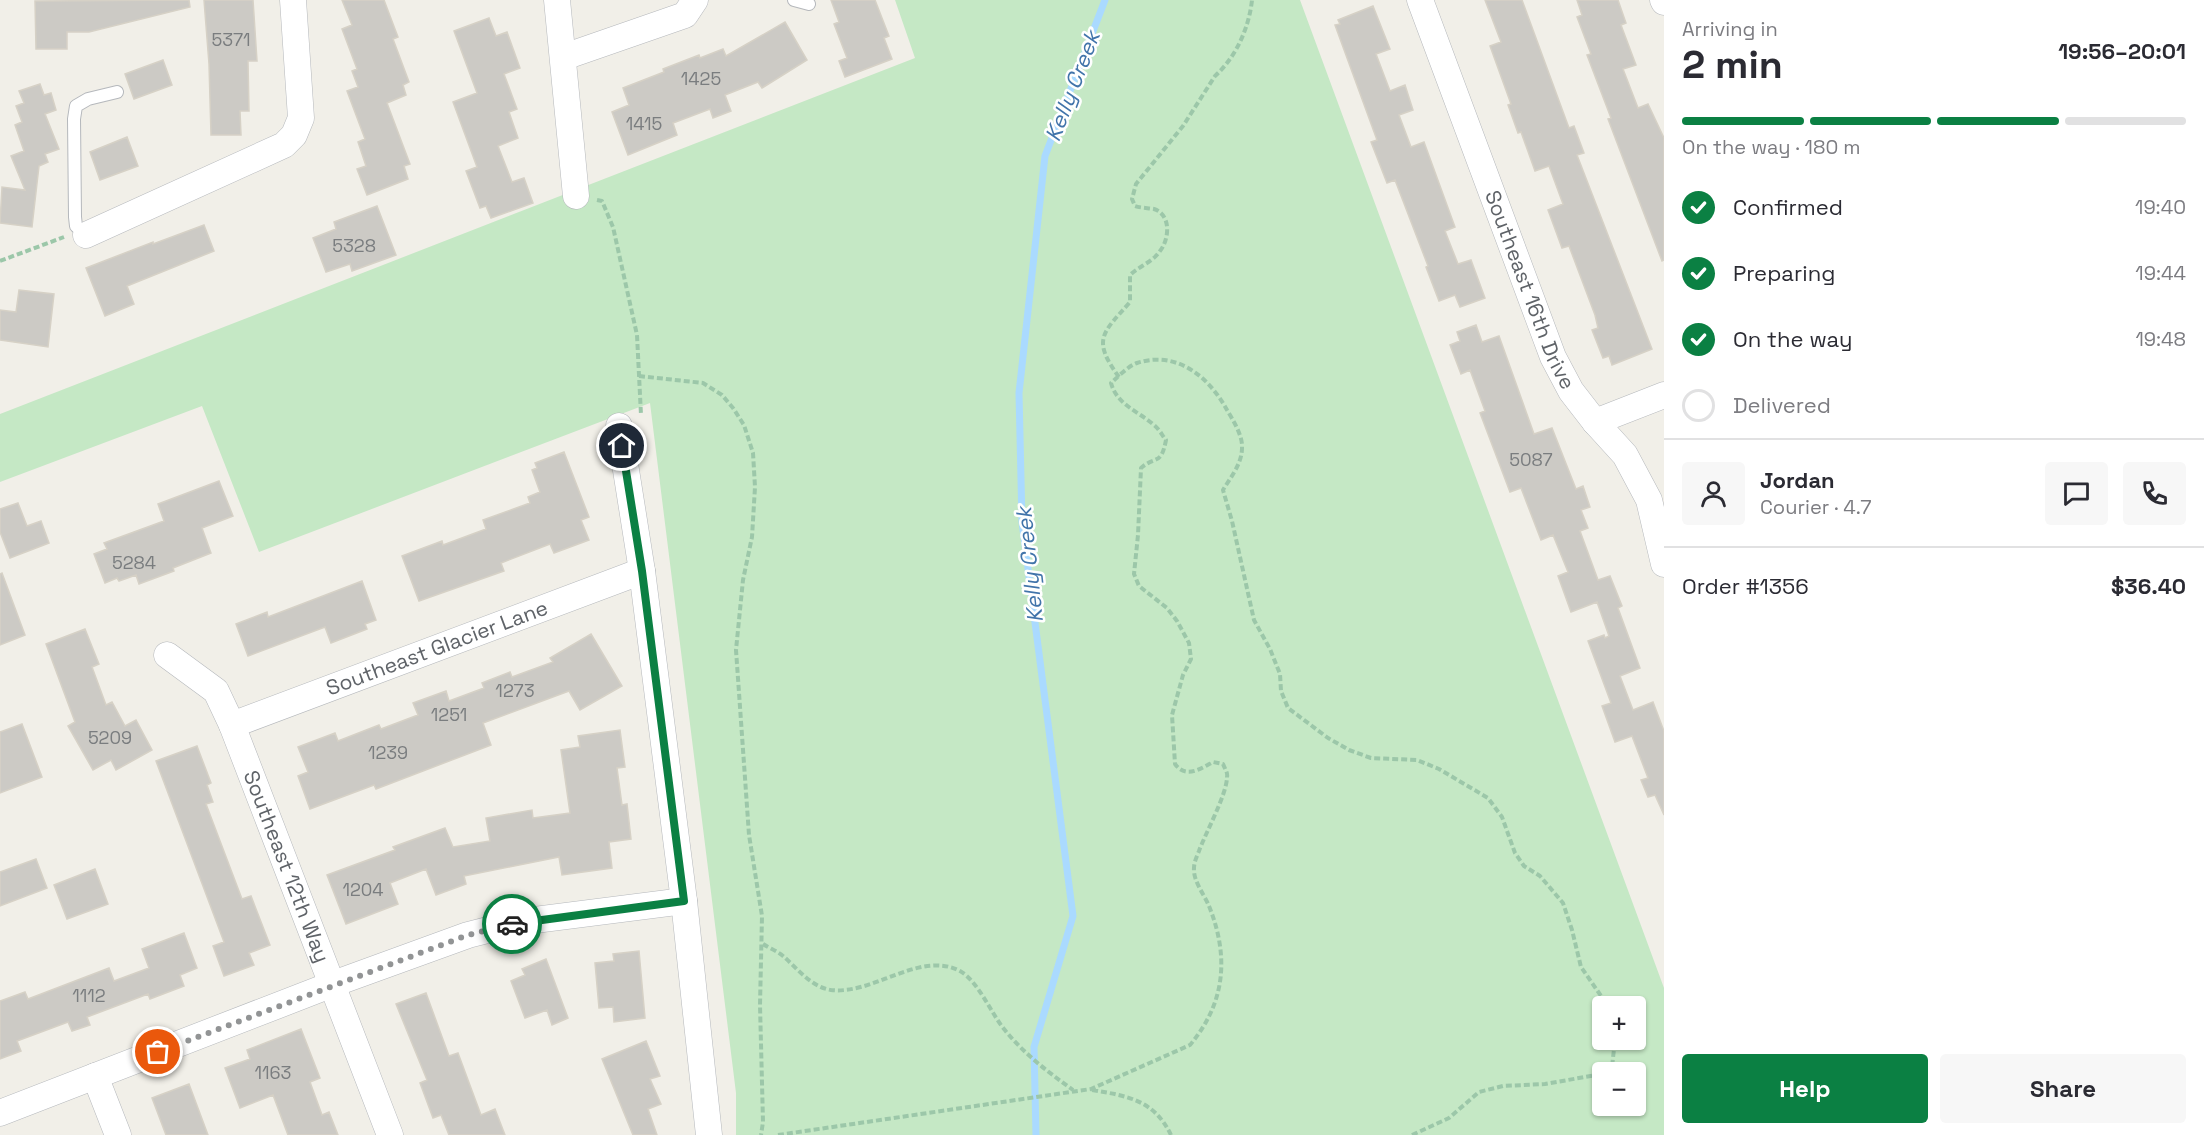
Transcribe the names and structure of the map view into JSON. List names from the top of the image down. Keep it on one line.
{"streets":{"street":["Southeast 16th Drive","Southeast Glacier Lane","Southeast 12th Way"]},"crossings":[["Southeast Glacier Lane","Southeast 12th Way"]],"water":["Kelly Creek"],"house_numbers":["5371","1425","1415","5328","5087","5284","1273","1251","5209","1239","1204","1112","1163"],"page":{"heading":["2 min","Arriving in","19:56–20:01"],"panel":["Jordan","Courier · 4.7","Order #1356","$36.40"],"bar":"On the way · 180 m","list":[["Confirmed","19:40"],["Preparing","19:44"],["On the way","19:48"],"Delivered"],"map_buttons":["+","−"],"buttons":["Help","Share"]}}
